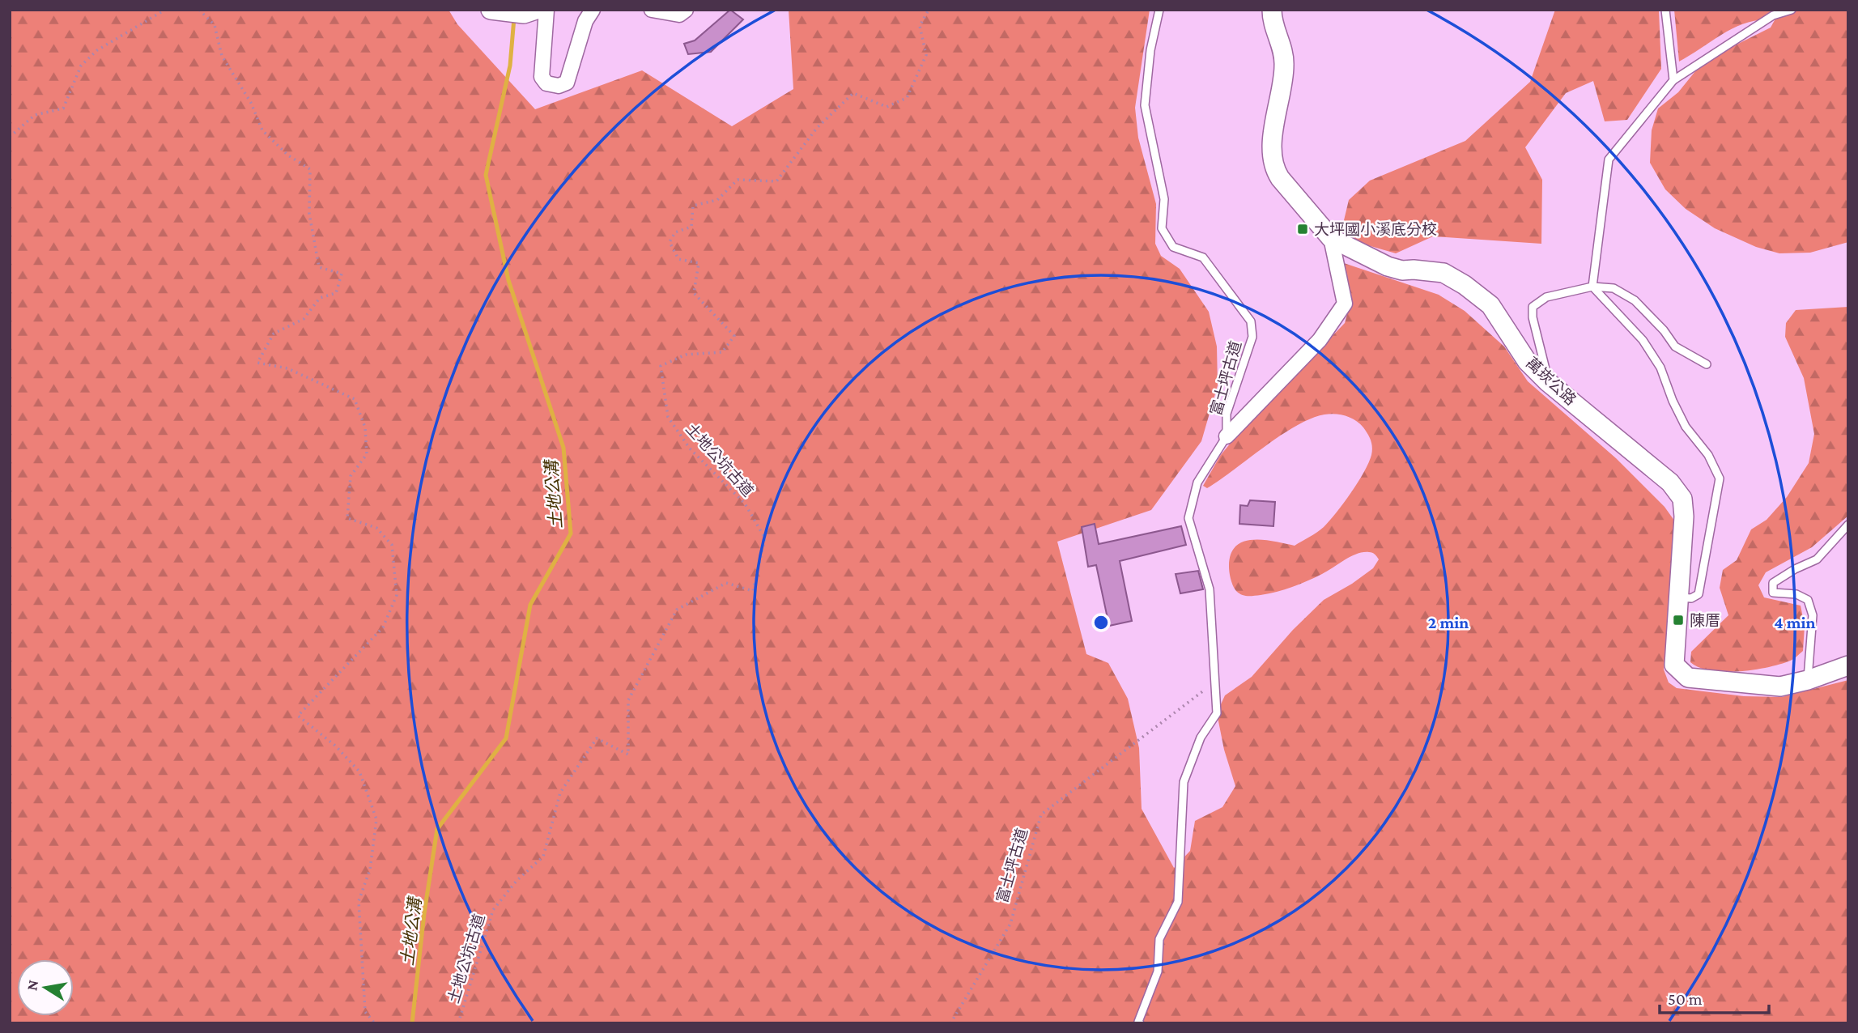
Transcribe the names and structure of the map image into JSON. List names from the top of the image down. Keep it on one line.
{"streets":{"street":["萬崁公路"],"lane":["富士坪古道"],"path":["土地公坑古道"]},"water":["土地公溝"],"places":{"transit":["大坪國小溪底分校","陳厝"]},"scale_bar":"50 m","north":"left","rings":["2 min","4 min"]}
